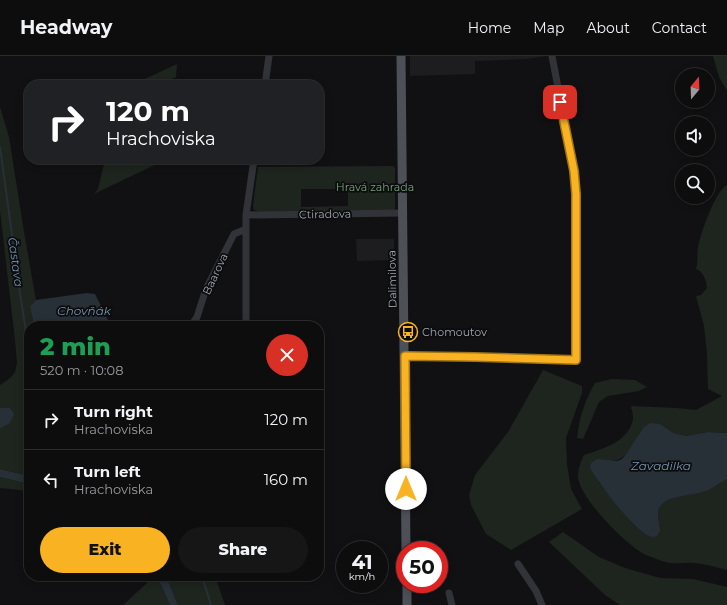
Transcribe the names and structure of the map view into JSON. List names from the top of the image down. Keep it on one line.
{"streets":{"main road":["Dalimilova"],"street":["Ctiradova","Baarova"]},"crossings":[["Ctiradova","Baarova"],["Ctiradova","Dalimilova"]],"water":["Častava","Chovňák","Zavadilka"],"parks":["Hravá zahrada"],"places":{"bus stop":["Chomoutov"]},"north":"top","page":{"header":"Headway","nav":["Home","Map","About","Contact"],"turn":["120 m","Hrachoviska"],"heading":["2 min","520 m · 10:08"],"list":[{"name":"Turn right","note":"Hrachoviska","value":"120 m"},{"name":"Turn left","note":"Hrachoviska","value":"160 m"}],"buttons":["Exit","Share"],"speed":"41 km/h","limit":"50"}}
